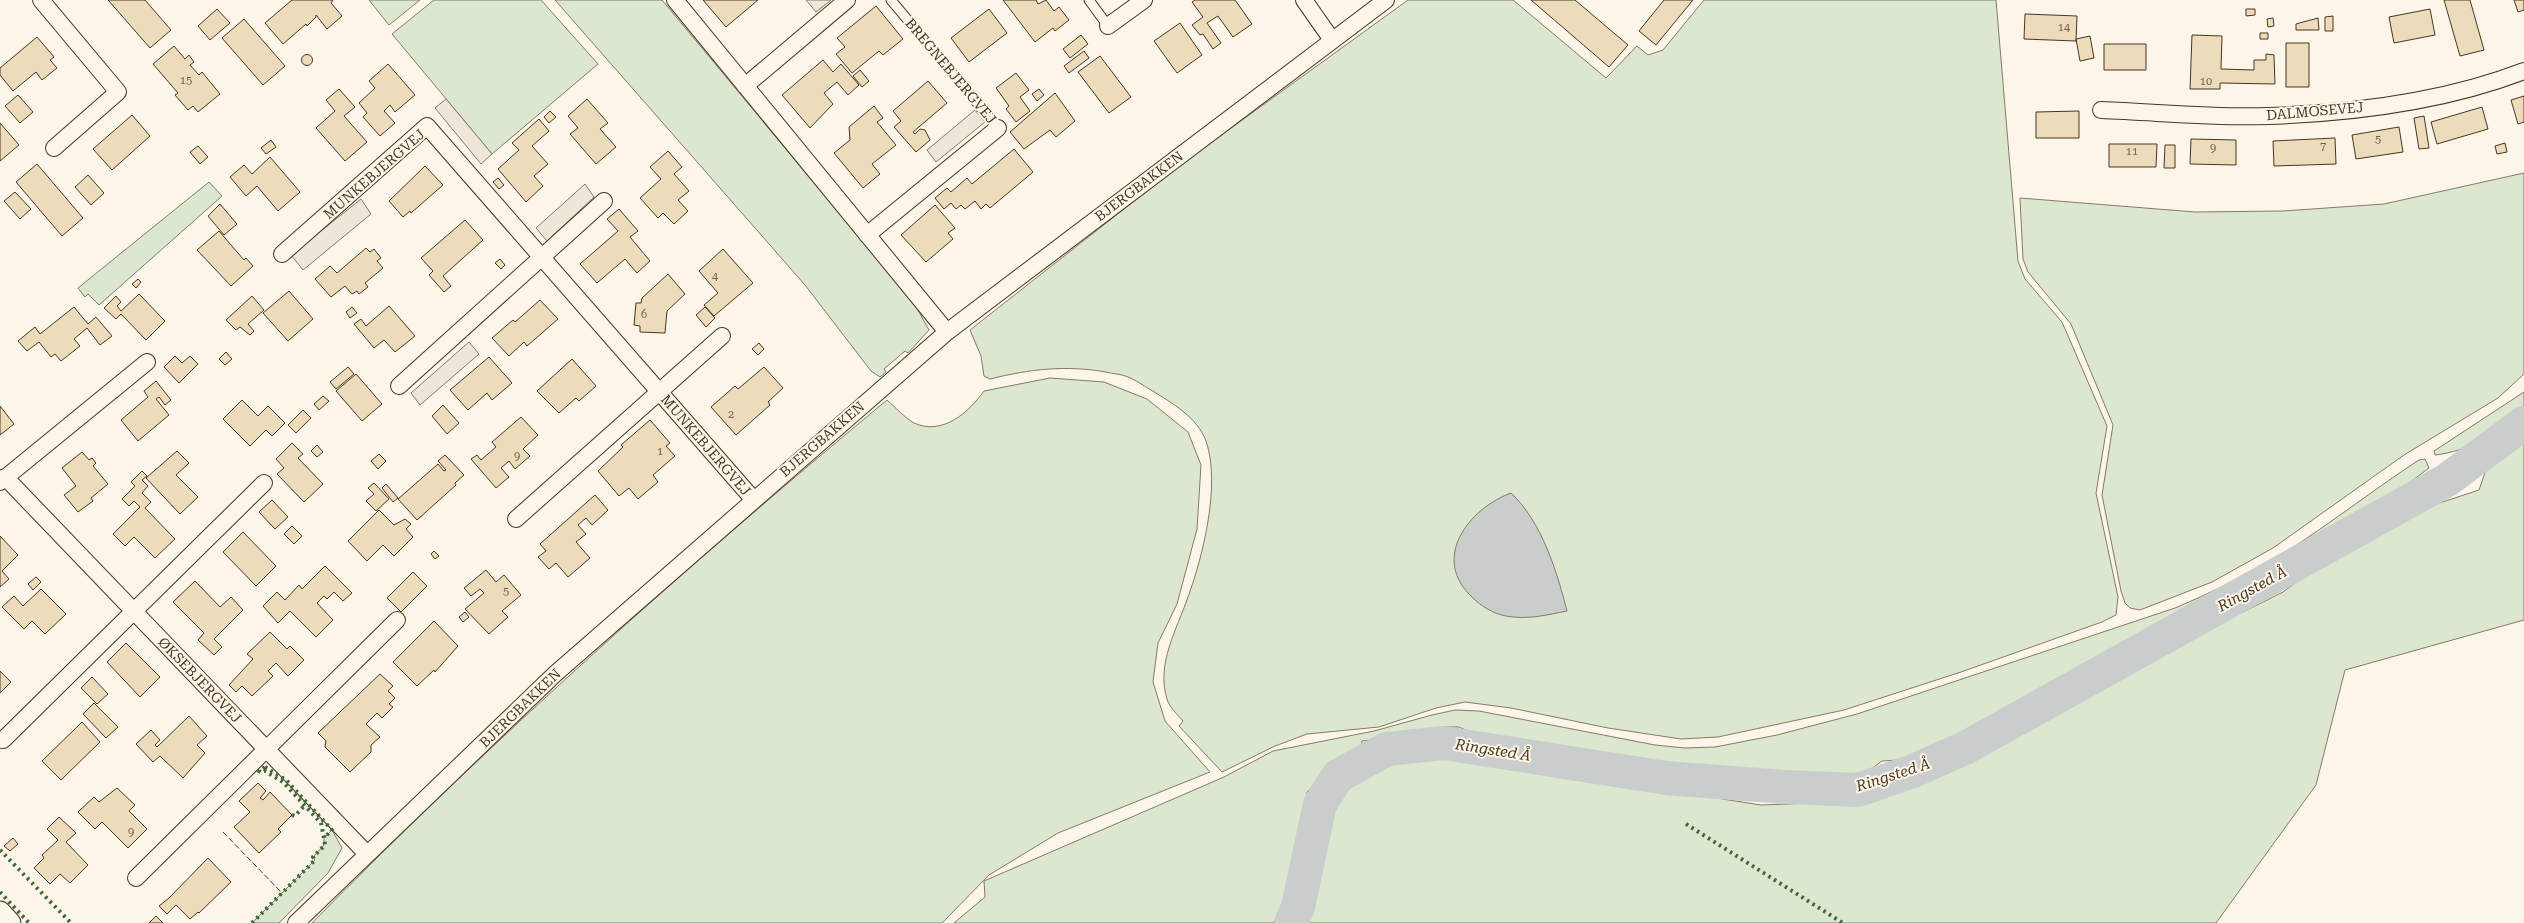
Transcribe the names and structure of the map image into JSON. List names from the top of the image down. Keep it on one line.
{"streets":{"street":["BREGNEBJERGVEJ","DALMOSEVEJ","MUNKEBJERGVEJ","BJERGBAKKEN","ØKSEBJERGVEJ"]},"crossings":[["MUNKEBJERGVEJ","BJERGBAKKEN"],["BJERGBAKKEN","ØKSEBJERGVEJ"]],"water":["Ringsted Å"],"house_numbers":["14","15","10","5","7","9","11","4","6","2","1","9","5","9"]}
